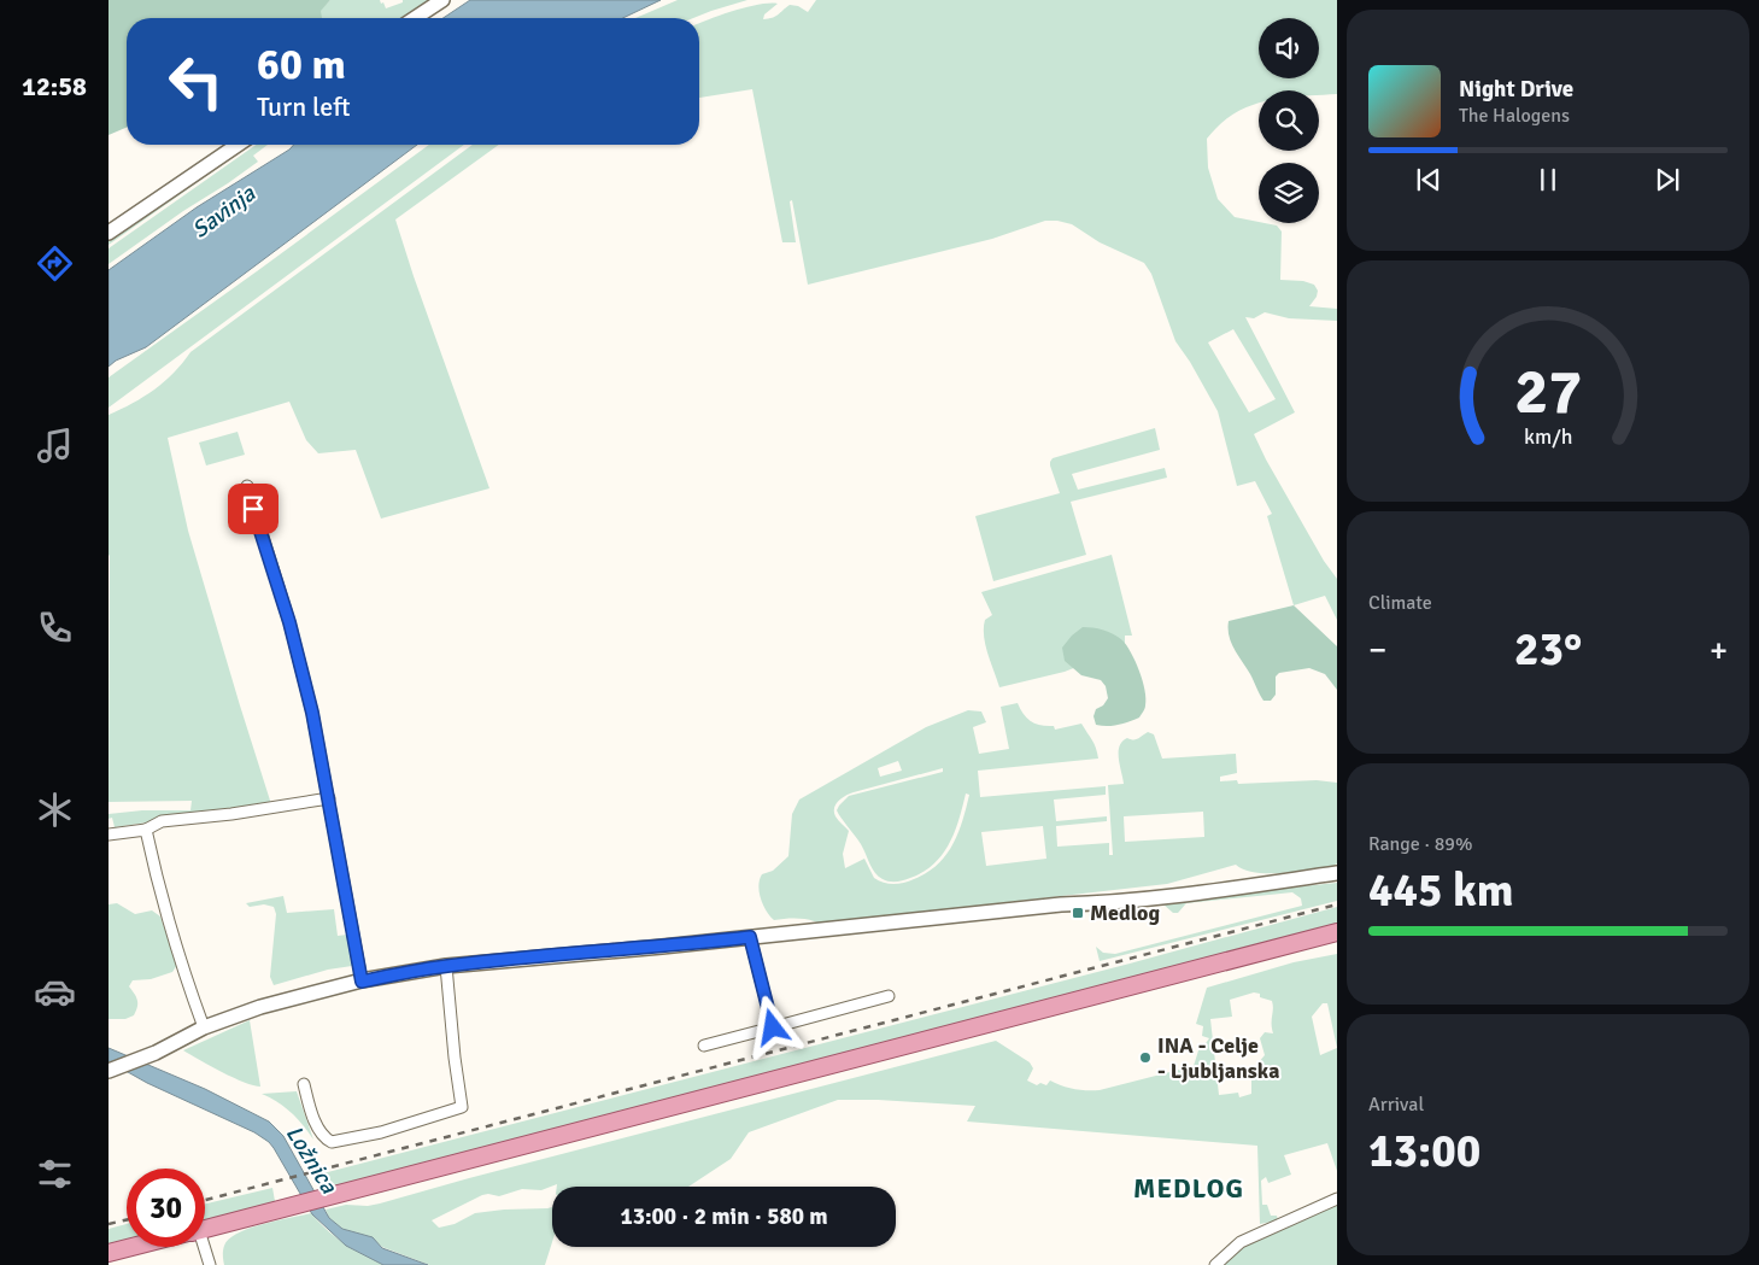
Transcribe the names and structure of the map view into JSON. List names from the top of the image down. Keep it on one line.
{"districts":["MEDLOG"],"water":["Savinja","Ložnica"],"places":{"transit":["Medlog"],"other":["INA - Celje - Ljubljanska"]},"page":{"tabs":"12:58","turn":["60 m","Turn left"],"song":["Night Drive","The Halogens"],"tile":["Climate",["Range · 89%","445 km"],["Arrival","13:00"]],"heat":["−","23°","+"],"limit":"30","trip":"13:00 · 2 min · 580 m","gauge":["27","km/h"]}}
